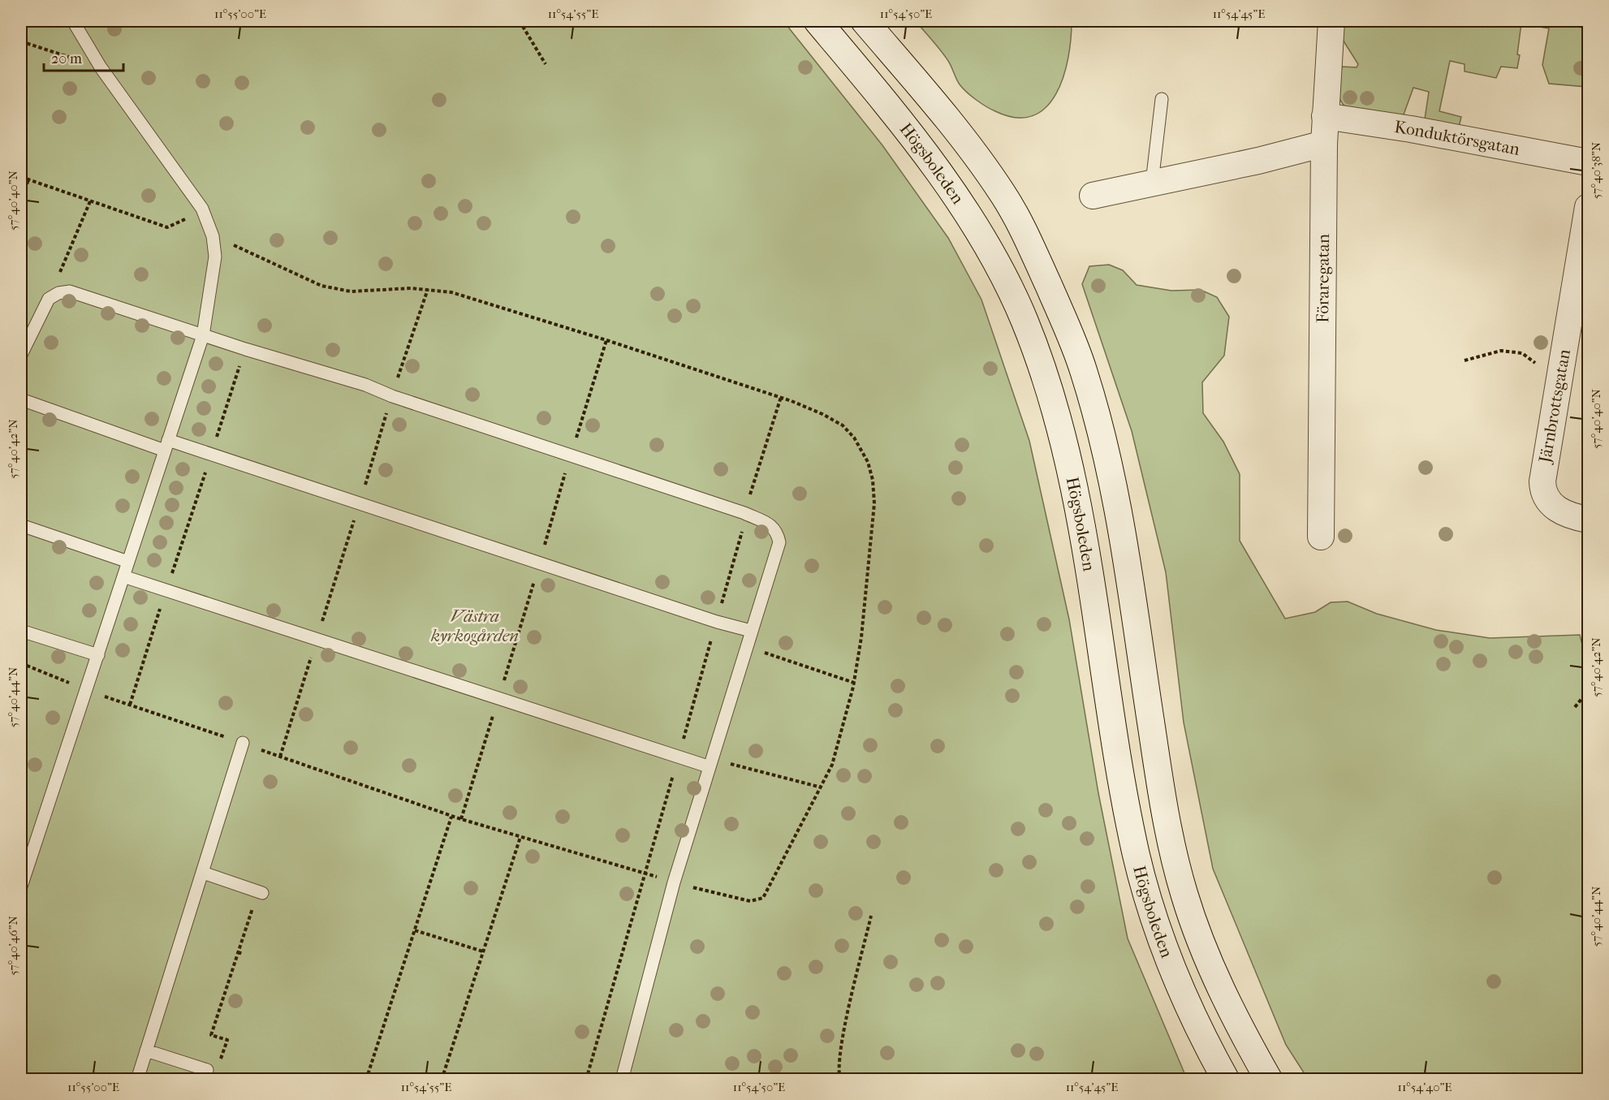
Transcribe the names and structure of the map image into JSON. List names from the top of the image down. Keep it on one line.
{"streets":{"main road":["Högsboleden"],"street":["Konduktörsgatan","Föraregatan","Järnbrottsgatan"]},"crossings":[["Konduktörsgatan","Föraregatan"]],"parks":["Västra kyrkogården"],"scale_bar":"20 m","coordinates":["11°55'00\"E","11°54'55\"E","11°54'50\"E","11°54'45\"E","57°40'38\"N","57°40'40\"N","57°40'42\"N","57°40'44\"N","57°40'46\"N","11°54'40\"E"]}
